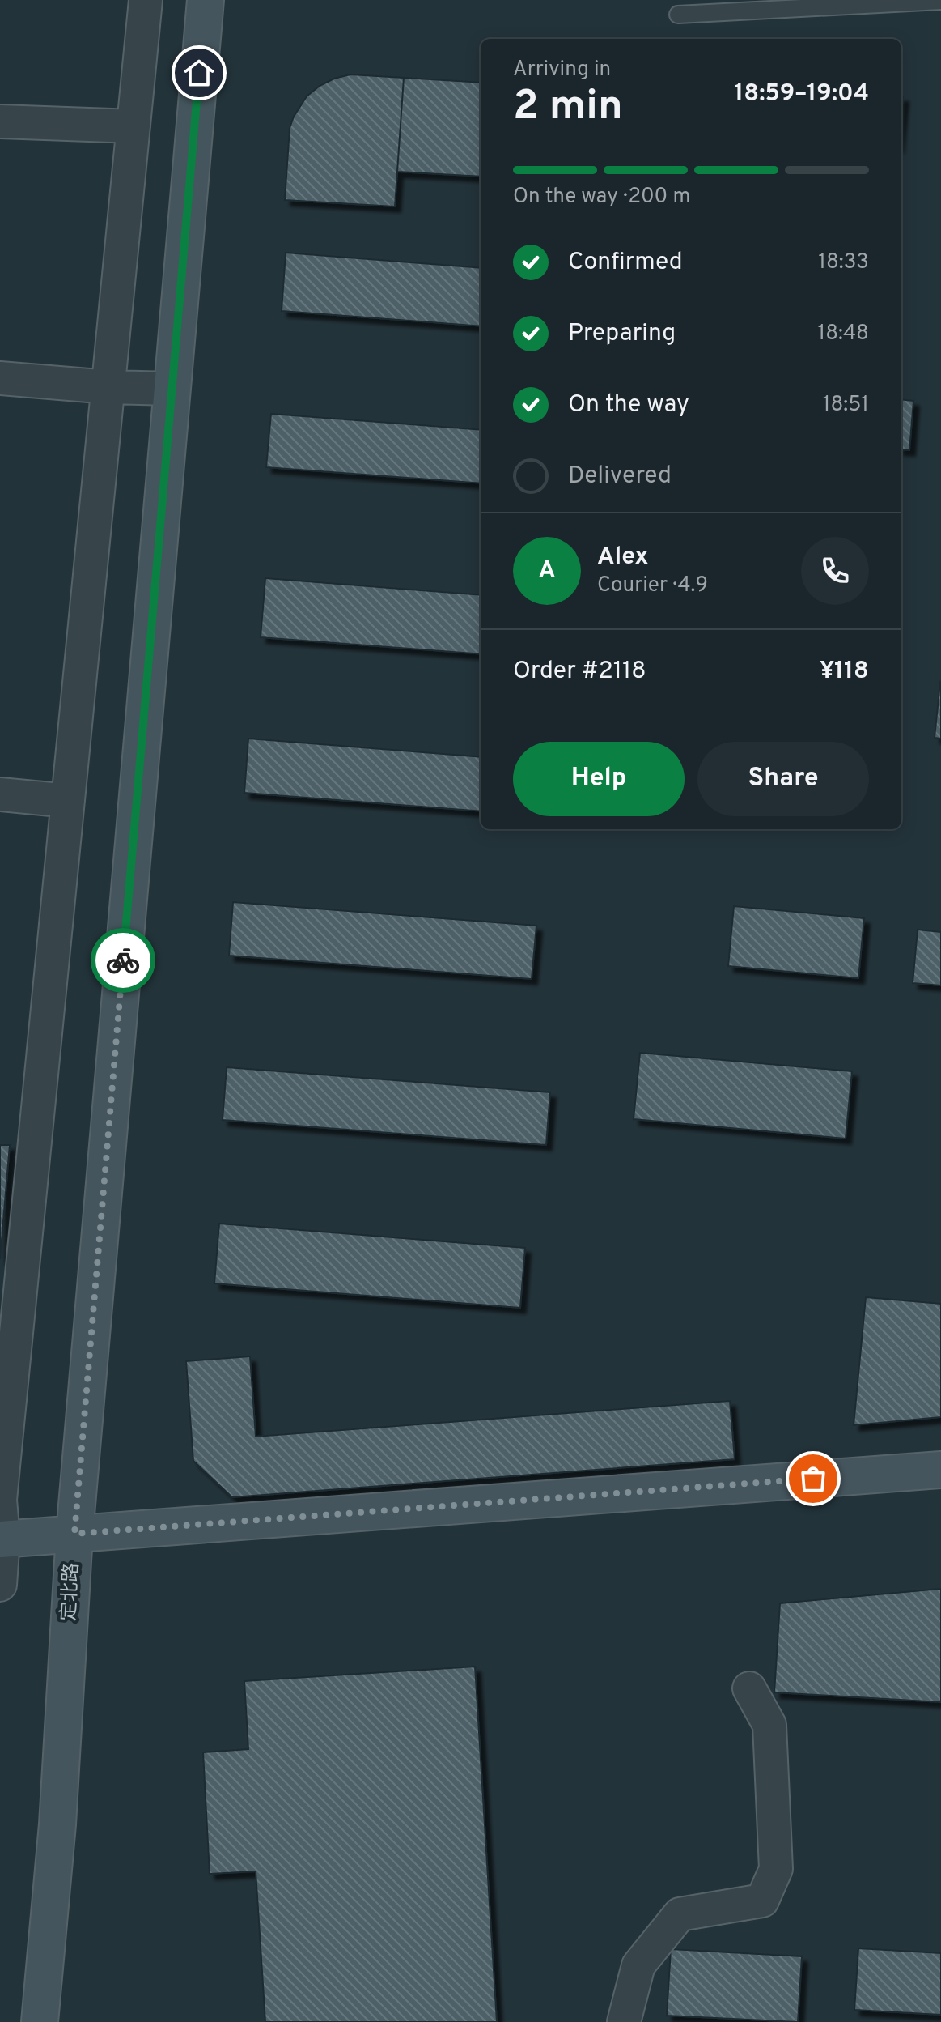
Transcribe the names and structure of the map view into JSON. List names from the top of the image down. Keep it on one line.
{"streets":{"street":["定北路"]},"page":{"heading":["2 min","Arriving in","18:59–19:04"],"panel":["Alex","Courier · 4.9","Order #2118","¥118"],"bar":"On the way · 200 m","list":[["Confirmed","18:33"],["Preparing","18:48"],["On the way","18:51"],"Delivered"],"round":"A","buttons":["Help","Share"]}}
